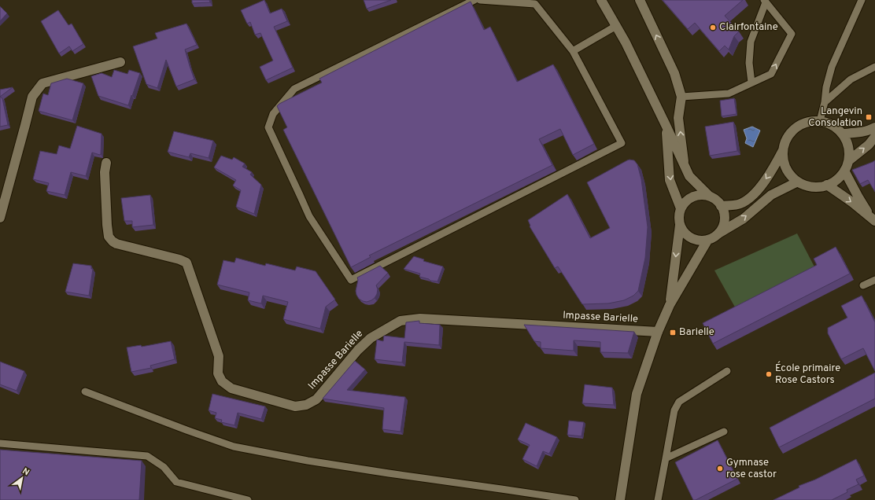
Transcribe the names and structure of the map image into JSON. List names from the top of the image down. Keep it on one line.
{"streets":{"street":["Impasse Barielle"]},"places":{"other":["Clairfontaine","École primaire Rose Castors","Gymnase rose castor"],"transit":["Langevin Consolation","Barielle"]},"north":"top right"}
